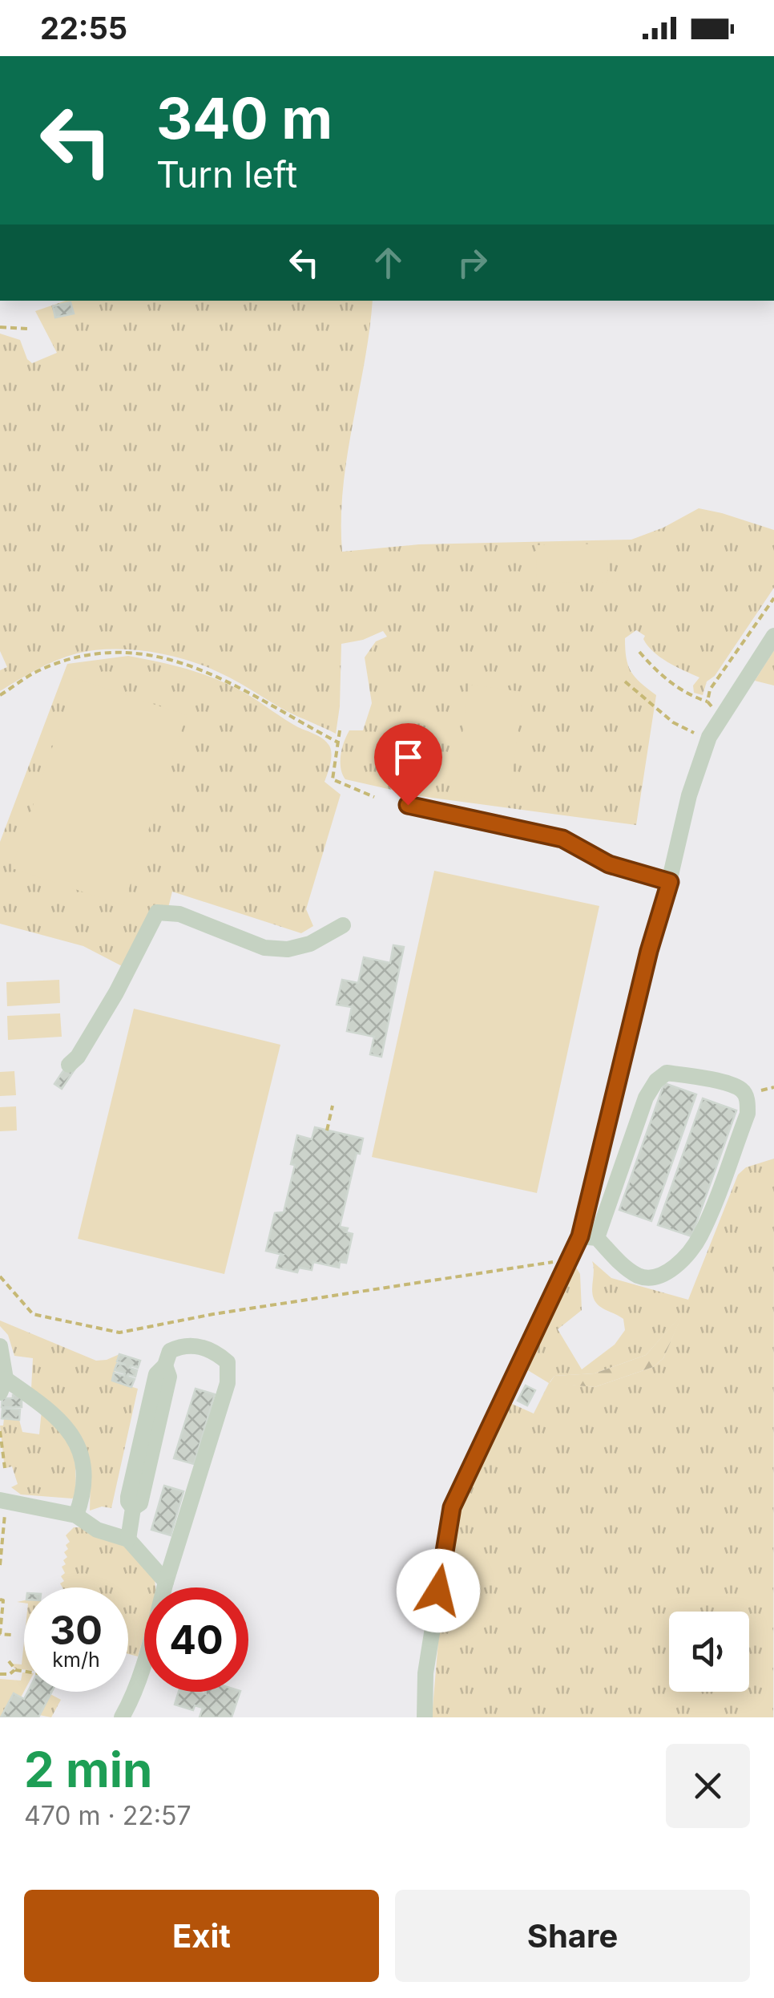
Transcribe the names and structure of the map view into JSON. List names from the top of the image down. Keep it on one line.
{"page":{"status":"22:55","turn":["340 m","Turn left"],"speed":"30 km/h","limit":"40","heading":["2 min","470 m · 22:57"],"buttons":["Exit","Share"]}}
